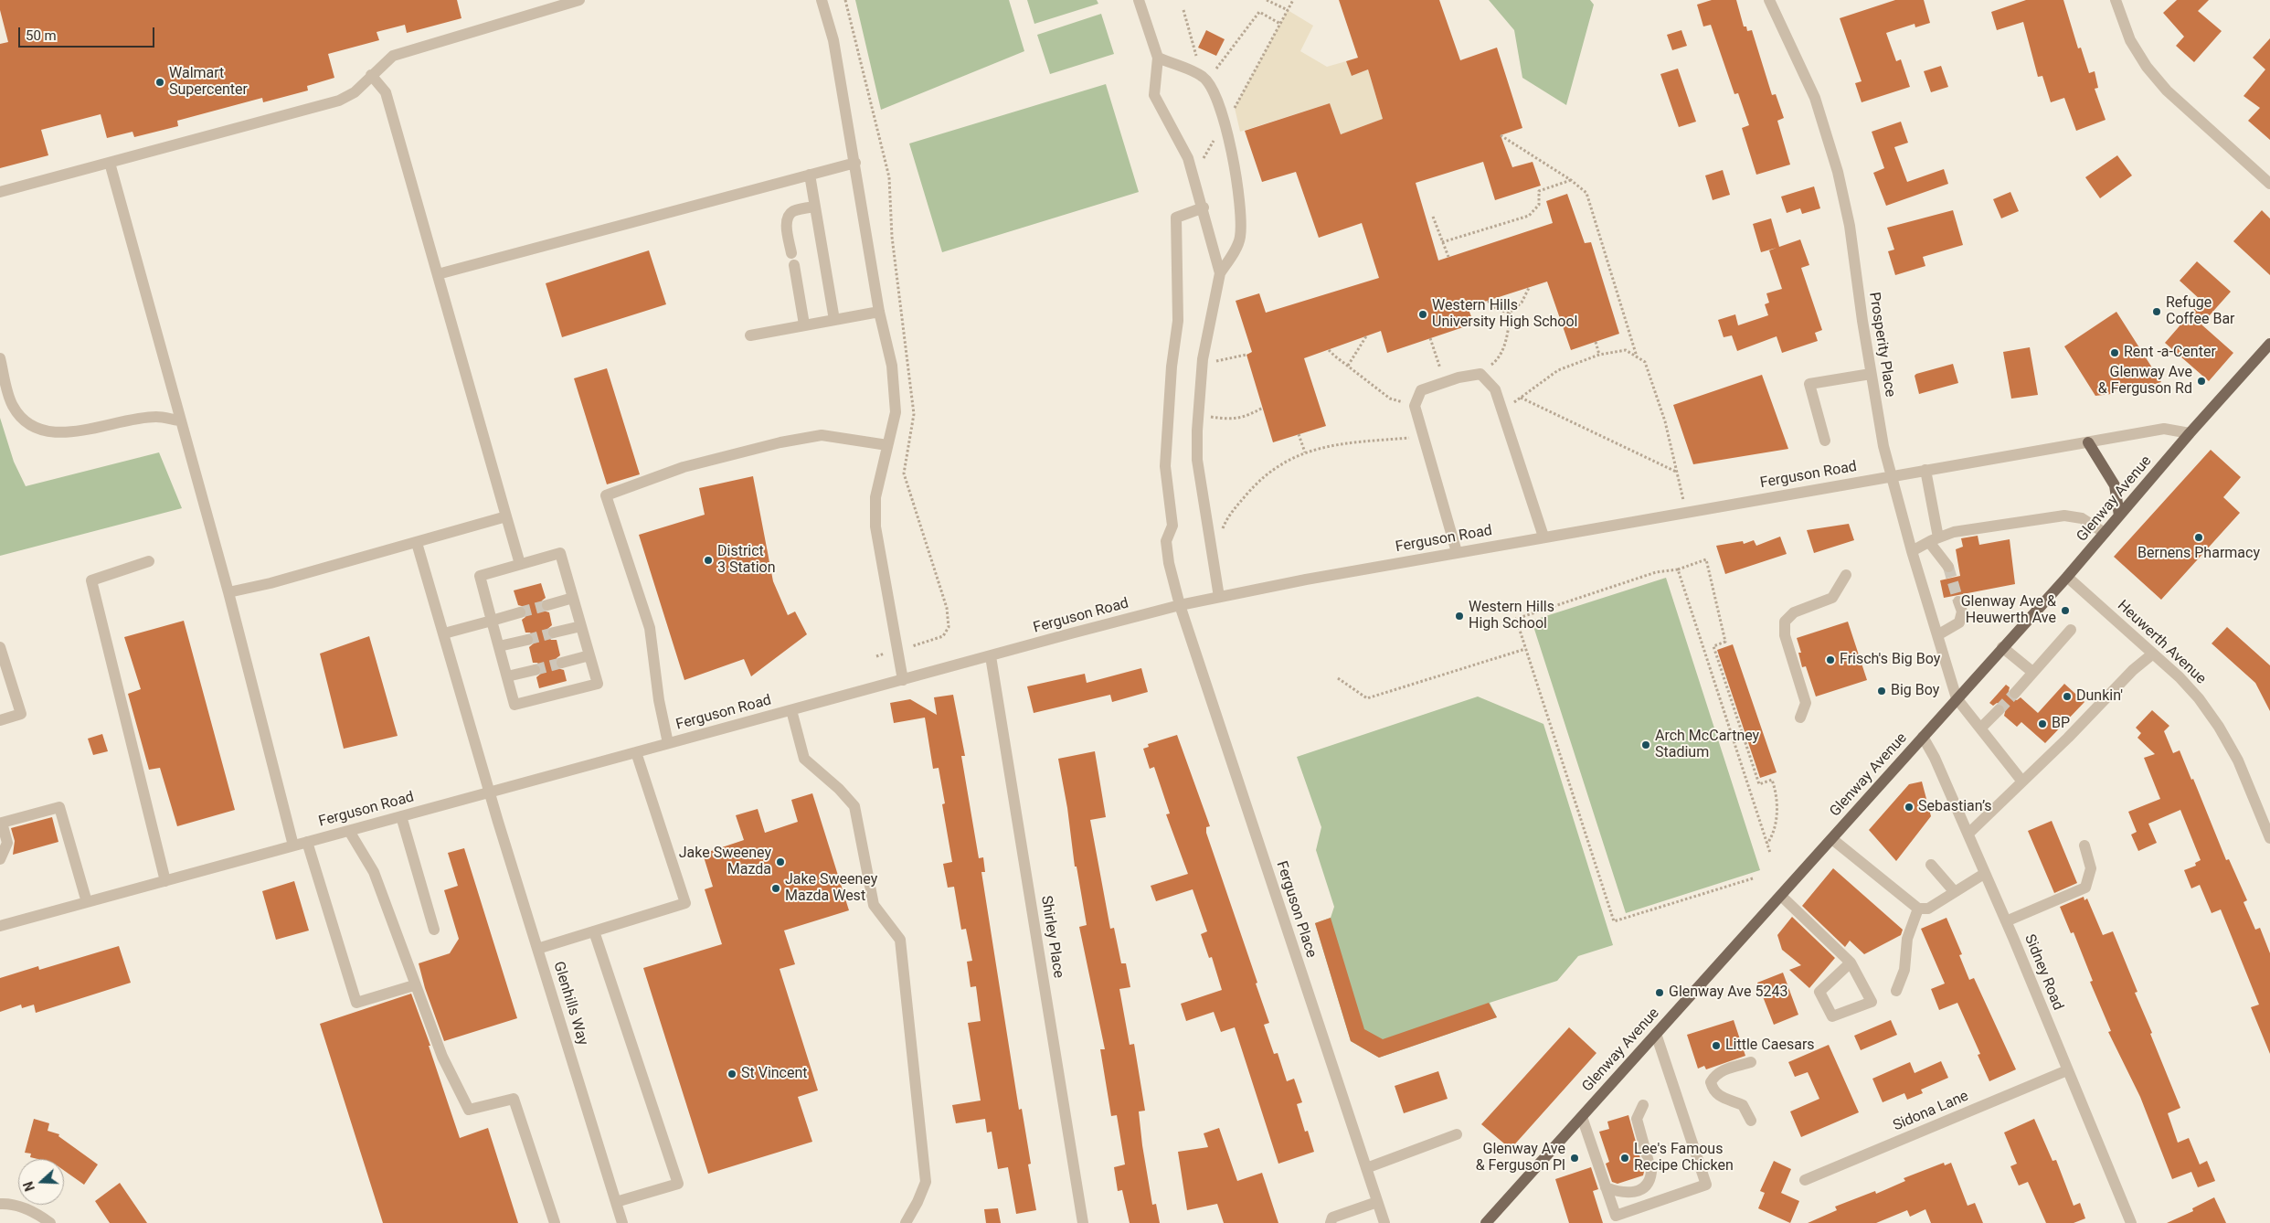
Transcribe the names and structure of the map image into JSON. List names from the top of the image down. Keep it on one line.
{"streets":{"main road":["Glenway Avenue"],"street":["Prosperity Place","Ferguson Road","Heuwerth Avenue","Ferguson Place","Shirley Place","Sidney Road","Glenhills Way","Sidona Lane"]},"crossings":[["Prosperity Place","Ferguson Road"],["Prosperity Place","Glenway Avenue"],["Ferguson Road","Glenway Avenue"],["Ferguson Road","Ferguson Place"],["Ferguson Road","Shirley Place"],["Ferguson Road","Glenhills Way"],["Glenway Avenue","Heuwerth Avenue"],["Glenway Avenue","Sidney Road"],["Sidney Road","Sidona Lane"]],"places":["Walmart Supercenter","Refuge Coffee Bar","Western Hills University High School","Rent -a-Center","Glenway Ave & Ferguson Rd","Bernens Pharmacy","District 3 Station","Glenway Ave & Heuwerth Ave","Western Hills High School","Frisch's Big Boy","Big Boy","Dunkin'","BP","Arch McCartney Stadium","Sebastian’s","Jake Sweeney Mazda","Jake Sweeney Mazda West","Glenway Ave 5243","Little Caesars","St Vincent","Glenway Ave & Ferguson Pl","Lee's Famous Recipe Chicken"],"scale_bar":"50 m","north":"left"}
